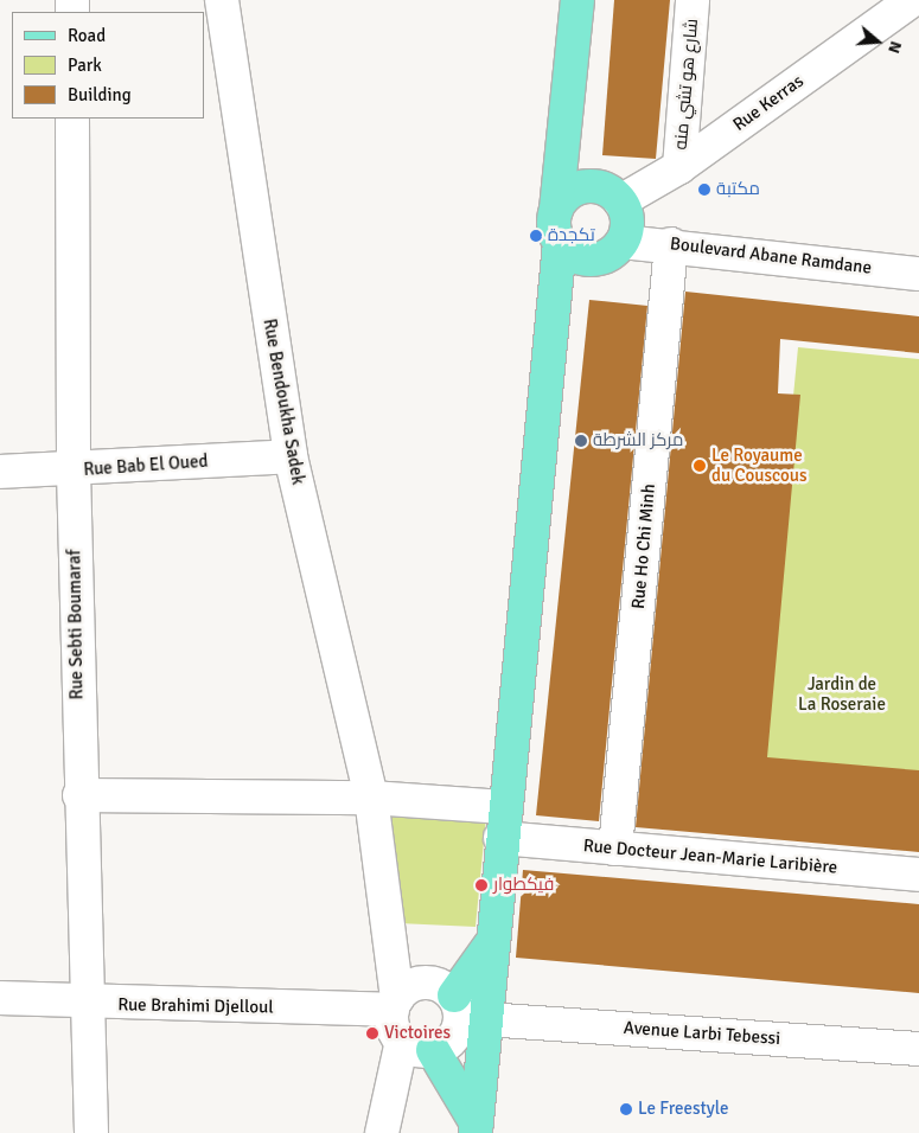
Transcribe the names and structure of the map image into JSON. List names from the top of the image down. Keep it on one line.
{"streets":{"street":["شارع هو تشي منه","Rue Kerras","Boulevard Abane Ramdane","Rue Bendoukha Sadek","Rue Bab El Oued","Rue Ho Chi Minh","Rue Sebti Boumaraf","Rue Docteur Jean-Marie Laribière","Rue Brahimi Djelloul","Avenue Larbi Tebessi"]},"crossings":[["شارع هو تشي منه","Rue Kerras"],["Rue Kerras","Boulevard Abane Ramdane"],["Boulevard Abane Ramdane","Rue Ho Chi Minh"],["Rue Bendoukha Sadek","Rue Bab El Oued"],["Rue Bendoukha Sadek","Rue Docteur Jean-Marie Laribière"],["Rue Bendoukha Sadek","Rue Brahimi Djelloul"],["Rue Bab El Oued","Rue Sebti Boumaraf"],["Rue Ho Chi Minh","Rue Docteur Jean-Marie Laribière"],["Rue Sebti Boumaraf","Rue Docteur Jean-Marie Laribière"],["Rue Sebti Boumaraf","Rue Brahimi Djelloul"]],"parks":["Jardin de La Roseraie"],"places":["مكتبة","تكجدة","مركز الشرطة","Le Royaume du Couscous","فيكطوار","Victoires","Le Freestyle"],"legend":["Road","Park","Building"],"north":"right"}
